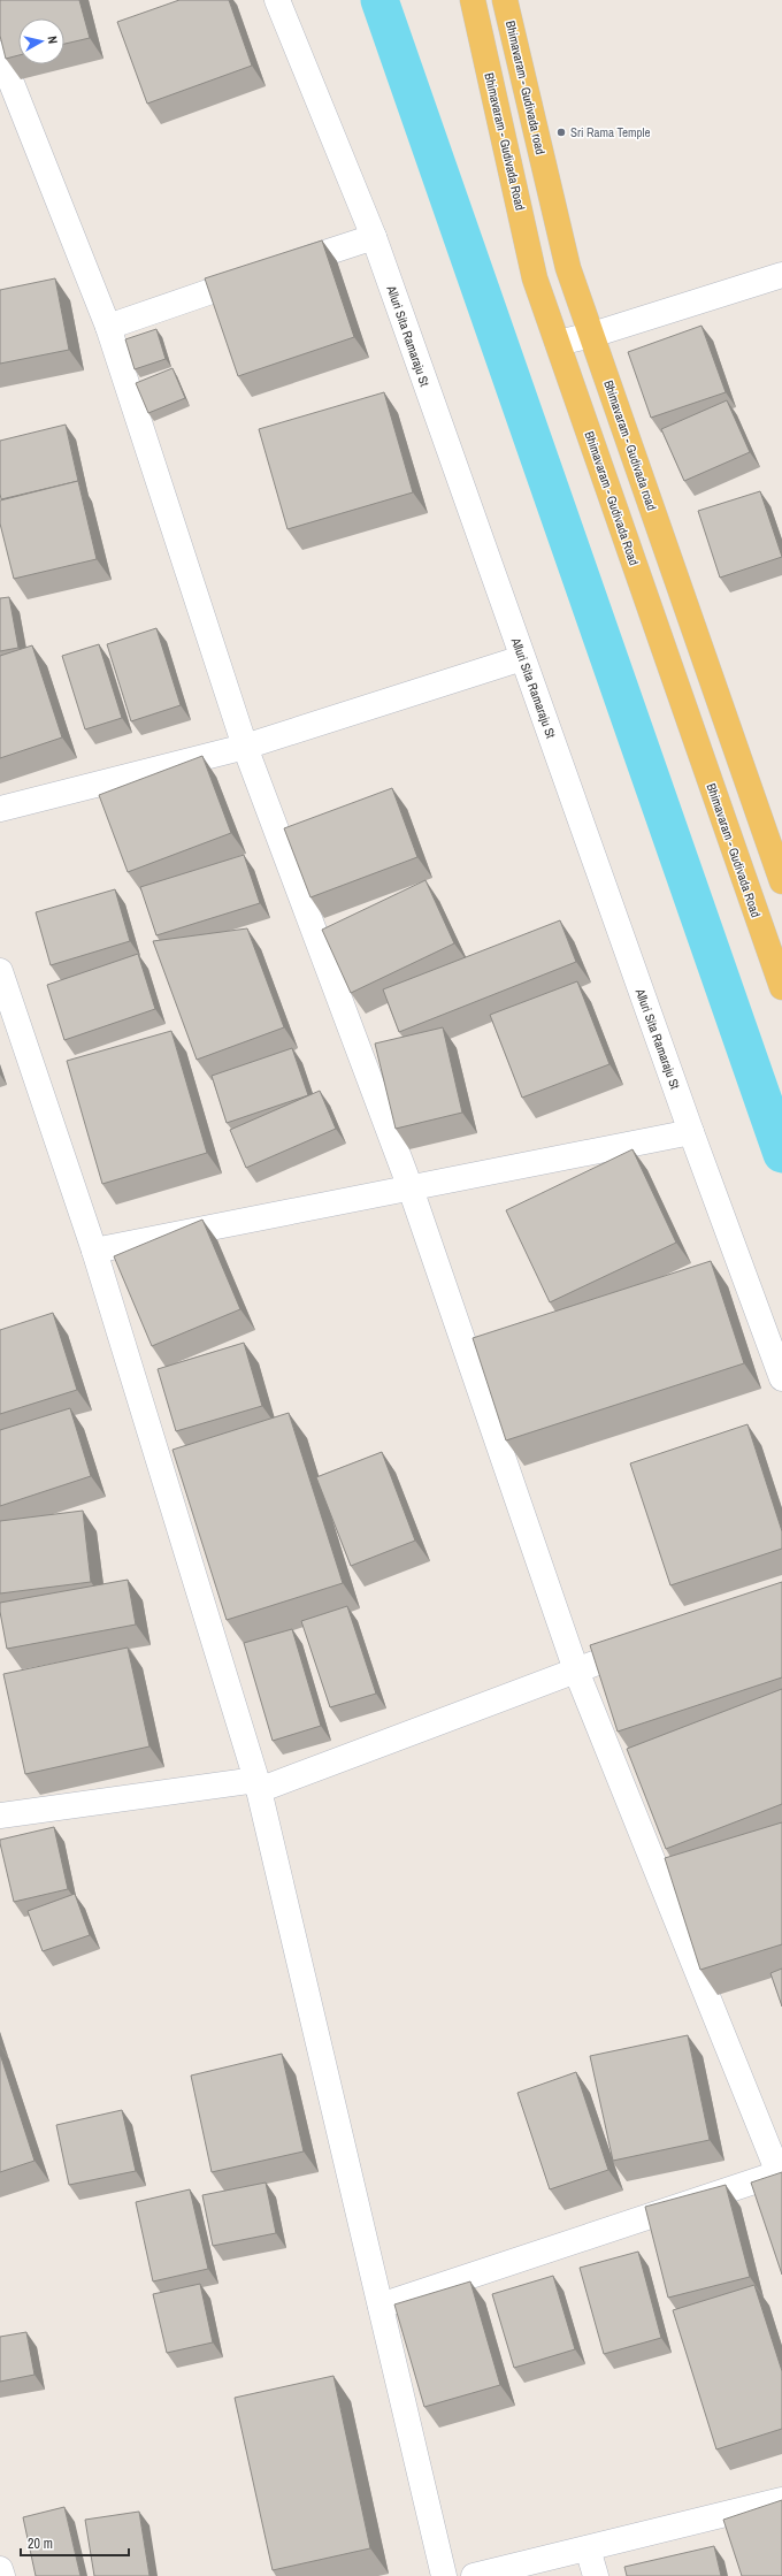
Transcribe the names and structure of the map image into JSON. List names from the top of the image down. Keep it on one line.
{"streets":{"main road":["Bhimavaram - Gudivada road","Bhimavaram - Gudivada Road"],"street":["Alluri Sita Ramaraju St"]},"places":["Sri Rama Temple"],"scale_bar":"20 m","north":"right"}
